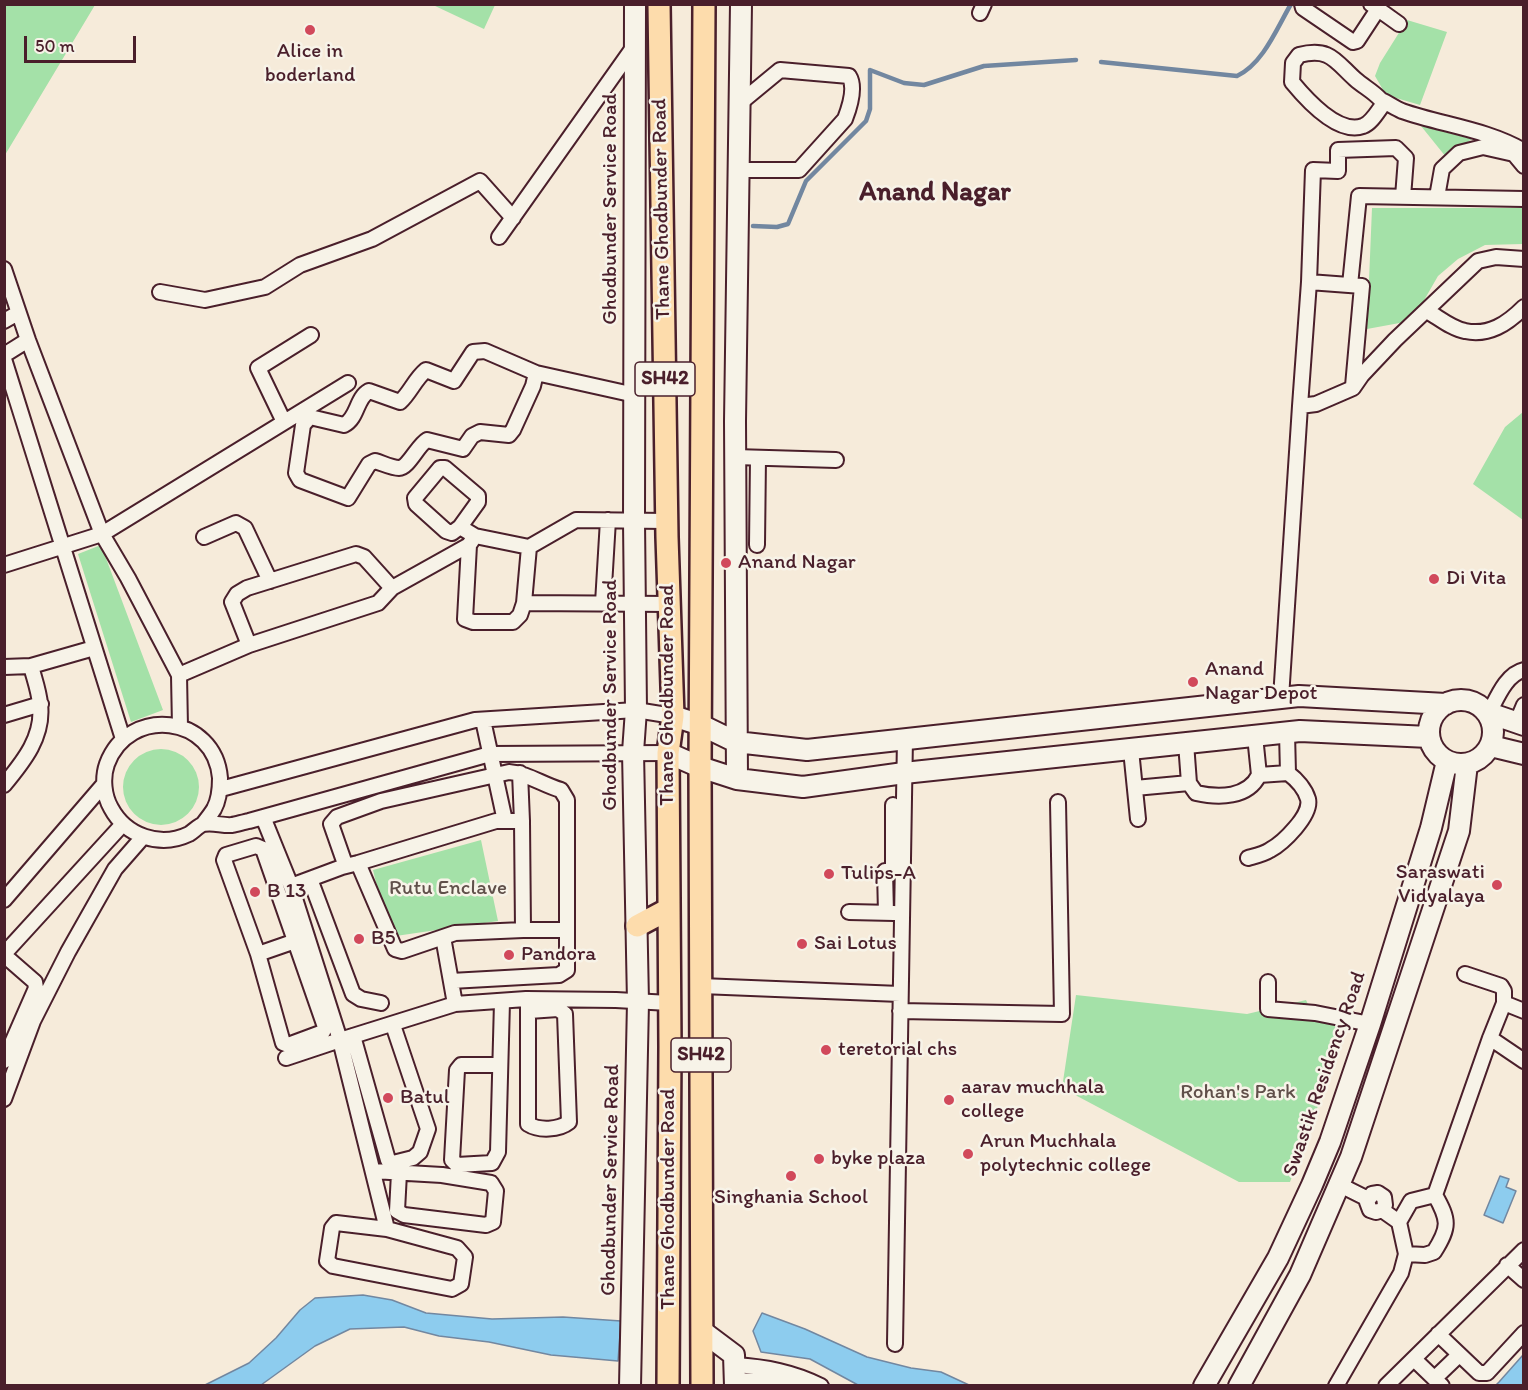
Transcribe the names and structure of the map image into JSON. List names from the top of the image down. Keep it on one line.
{"streets":{"main road":["Ghodbunder Service Road","Thane Ghodbunder Road","SH42","Swastik Residency Road"]},"districts":["Anand Nagar"],"parks":["Rutu Enclave","Rohan's Park"],"places":["Alice in boderland","Anand Nagar","Di Vita","Anand Nagar Depot","Tulips-A","Saraswati Vidyalaya","B 13","B5","Sai Lotus","Pandora","teretorial chs","Batul","aarav muchhala college","Arun Muchhala polytechnic college","byke plaza","Singhania School"],"scale_bar":"50 m"}
